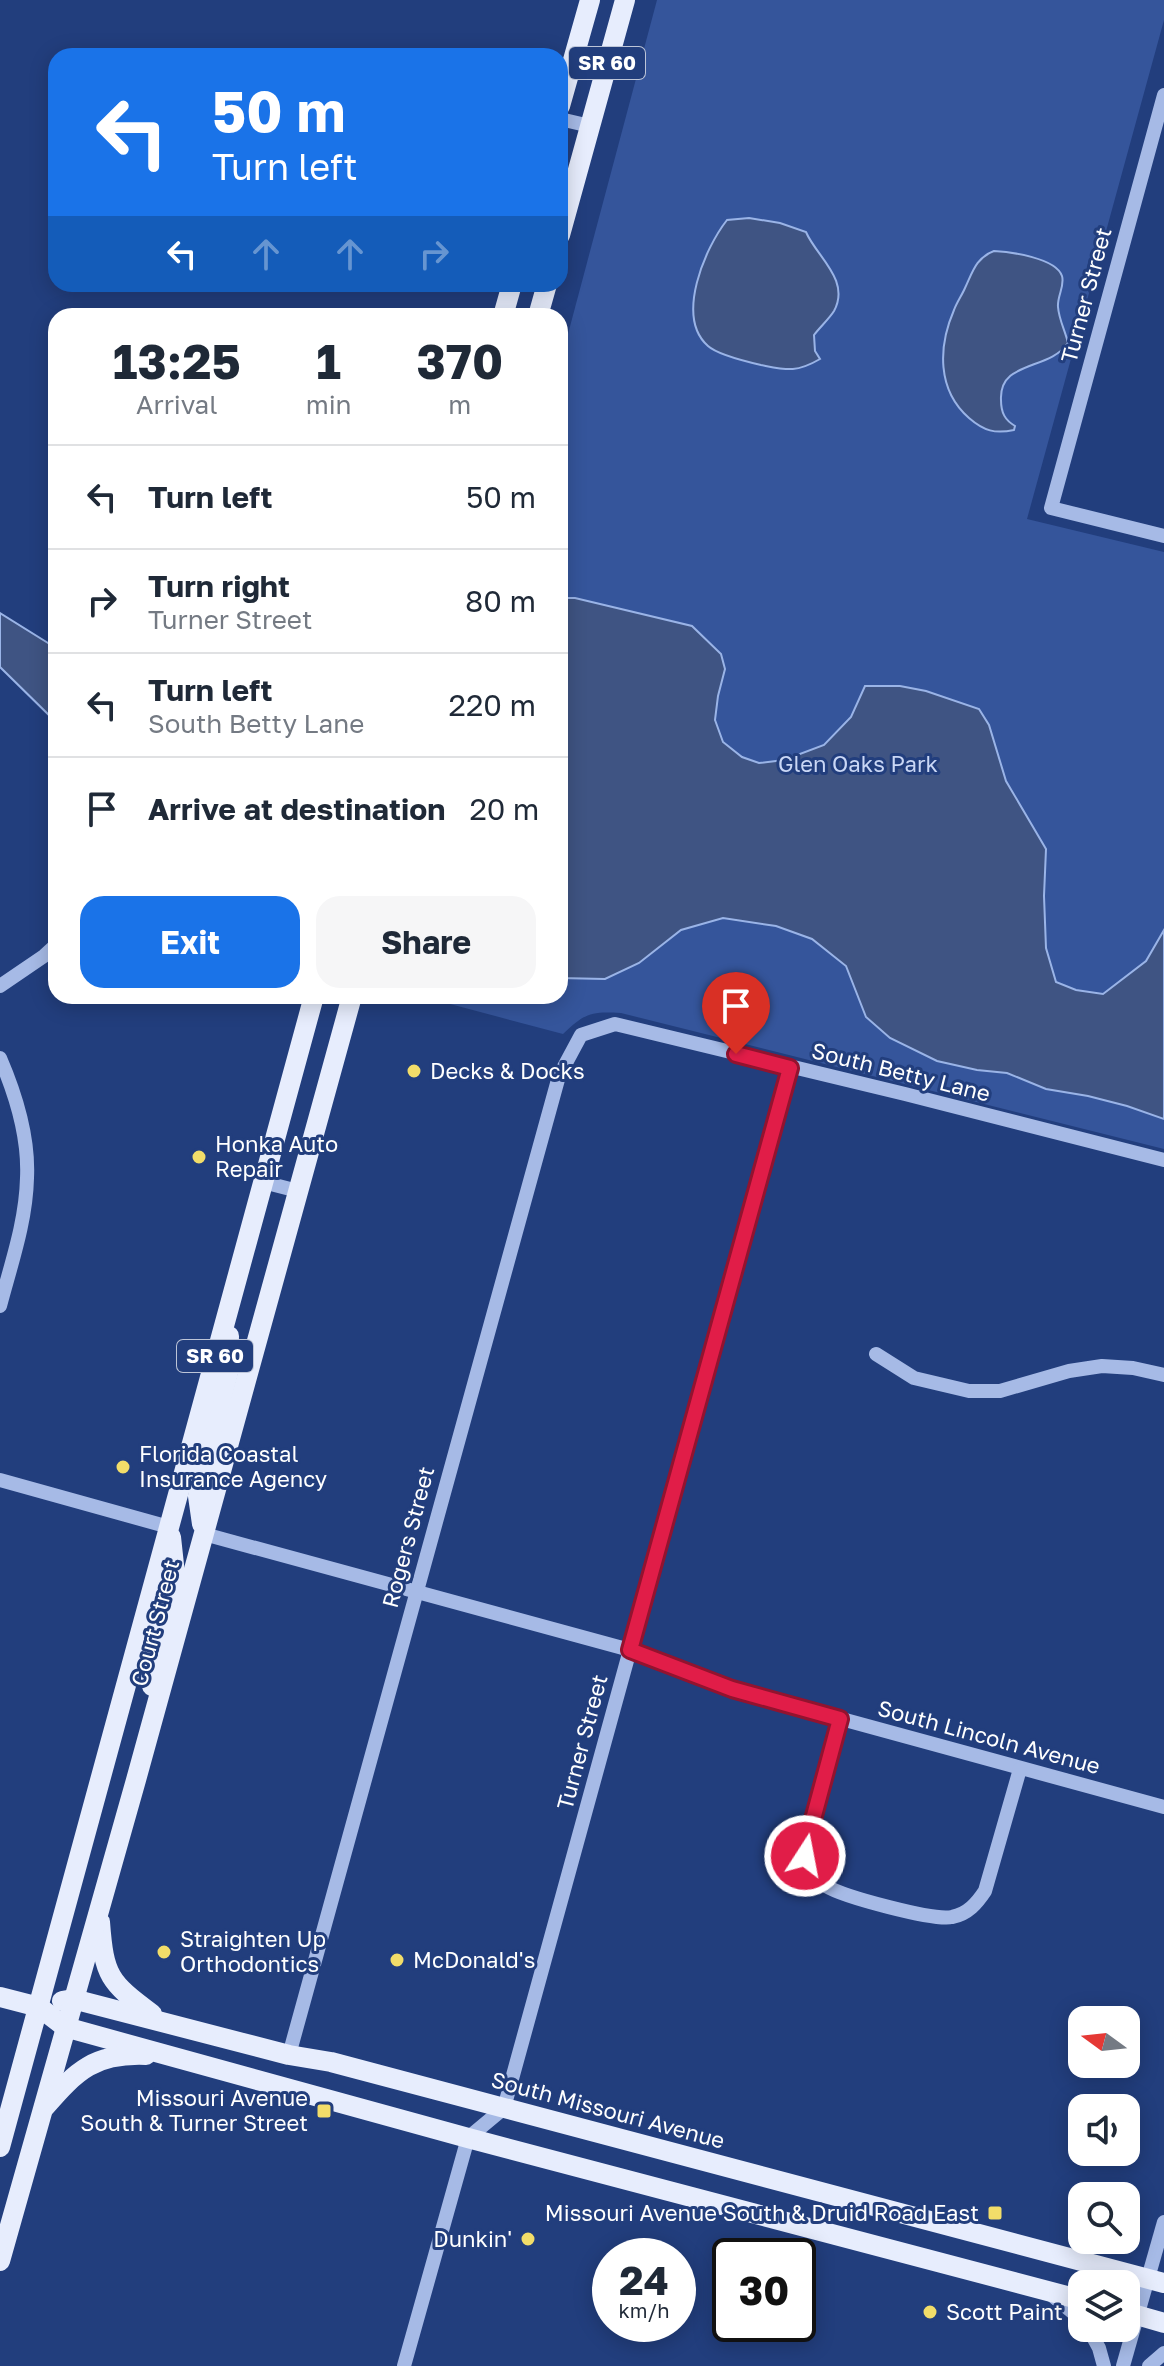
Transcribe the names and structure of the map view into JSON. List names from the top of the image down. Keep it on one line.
{"streets":{"main road":["SR 60","Court Street","South Missouri Avenue"],"street":["Turner Street","South Betty Lane","Rogers Street","South Lincoln Avenue"]},"crossings":[["Turner Street","South Betty Lane"],["Turner Street","South Lincoln Avenue"],["Turner Street","South Missouri Avenue"],["South Betty Lane","Rogers Street"],["Rogers Street","South Lincoln Avenue"],["Rogers Street","South Missouri Avenue"],["Court Street","South Lincoln Avenue"],["Court Street","South Missouri Avenue"]],"parks":["Glen Oaks Park"],"places":{"other":["Decks & Docks","Honka Auto Repair","Florida Coastal Insurance Agency","Straighten Up Orthodontics","McDonald's","Dunkin'","Scott Paint"],"transit":["Missouri Avenue South & Turner Street","Missouri Avenue South & Druid Road East"]},"north":"left","page":{"turn":["50 m","Turn left"],"eta":["13:25","Arrival","1","min","370","m"],"list":[{"name":"Turn left","value":"50 m"},{"name":"Turn right","note":"Turner Street","value":"80 m"},{"name":"Turn left","note":"South Betty Lane","value":"220 m"},{"name":"Arrive at destination","value":"20 m"}],"buttons":["Exit","Share"],"speed":"24 km/h","limit":"30"}}
